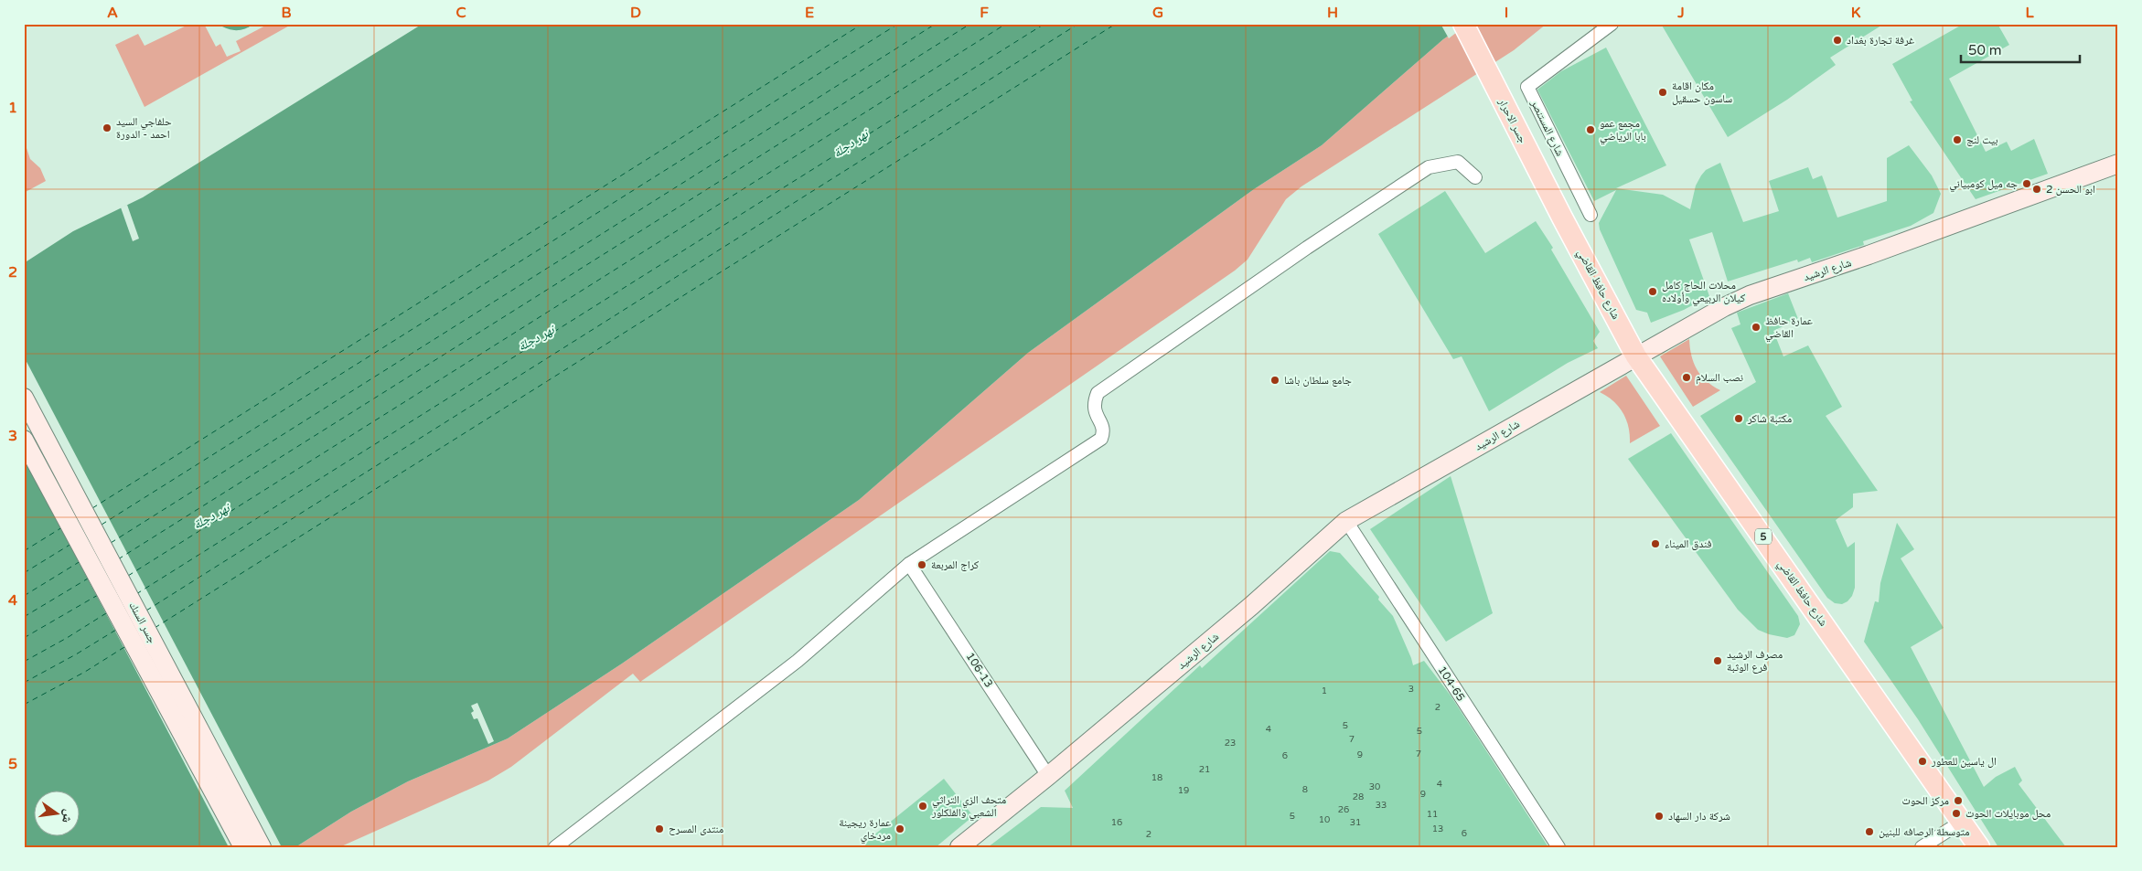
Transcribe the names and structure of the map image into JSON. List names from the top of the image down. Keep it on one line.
{"streets":{"main road":["جسر الاحرار","شارع الرشيد","شارع حافظ القاضي","5","جسر السنك"],"street":["شارع المستنصر","106-13","104-65"]},"crossings":[["جسر الاحرار","شارع حافظ القاضي"],["شارع الرشيد","شارع حافظ القاضي"],["شارع الرشيد","106-13"],["شارع الرشيد","104-65"]],"water":["نهر دجلة"],"places":["غرفة تجارة بغداد","مكان اقامة ساسون حسقيل","حلفاجي السيد احمد - الدورة","مجمع عمو بابا الرياضي","بيت لنج","جه ميل كومبياني","ابو الحسن 2","محلات الحاج كامل كيلان الربيعي وأولاده","عمارة حافظ القاضي","نصب السلام","جامع سلطان باشا","مكتبة شاكر","فندق الميناء","كراج المربعة","مصرف الرشيد فرع الوثبة","ال ياسين للعطور","مركز الحوت","متحف الزي التراثي الشعبي والفلكلور","محل موبايلات الحوت","شركة دار السهاد","منتدى المسرح","عمارة ريجينة مردخاي","متوسطة الرصافه للبنين"],"house_numbers":["3","1","2","5","4","5","7","23","7","9","6","21","18","4","30","8","19","9","28","33","26","11","5","10","16","31","13","6","2"],"scale_bar":"50 m","north":"right","grid":{"columns":["A","B","C","D","E","F","G","H","I","J","K","L"],"rows":["1","2","3","4","5"]}}
